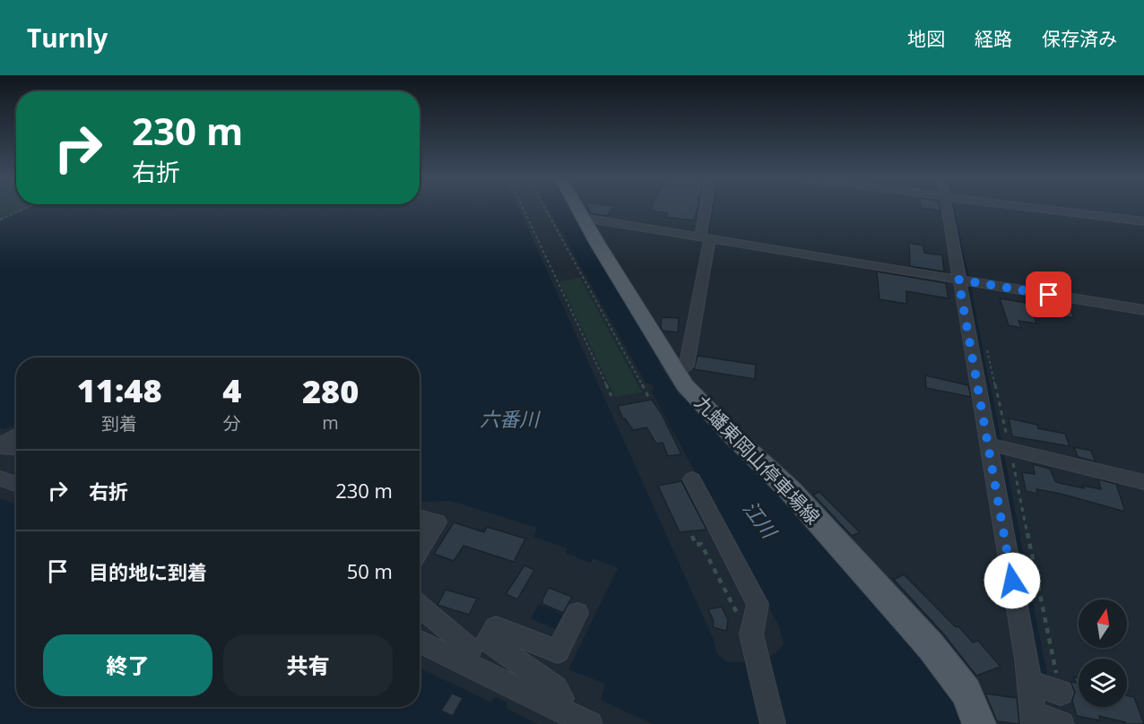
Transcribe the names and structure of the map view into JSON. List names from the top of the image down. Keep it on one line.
{"streets":{"main road":["九蟠東岡山停車場線"]},"water":["六番川","江川"],"north":"top","page":{"header":"Turnly","nav":["地図","経路","保存済み"],"turn":["230 m","右折"],"eta":["11:48","到着","4","分","280","m"],"list":[{"name":"右折","value":"230 m"},{"name":"目的地に到着","value":"50 m"}],"buttons":["終了","共有"]}}
